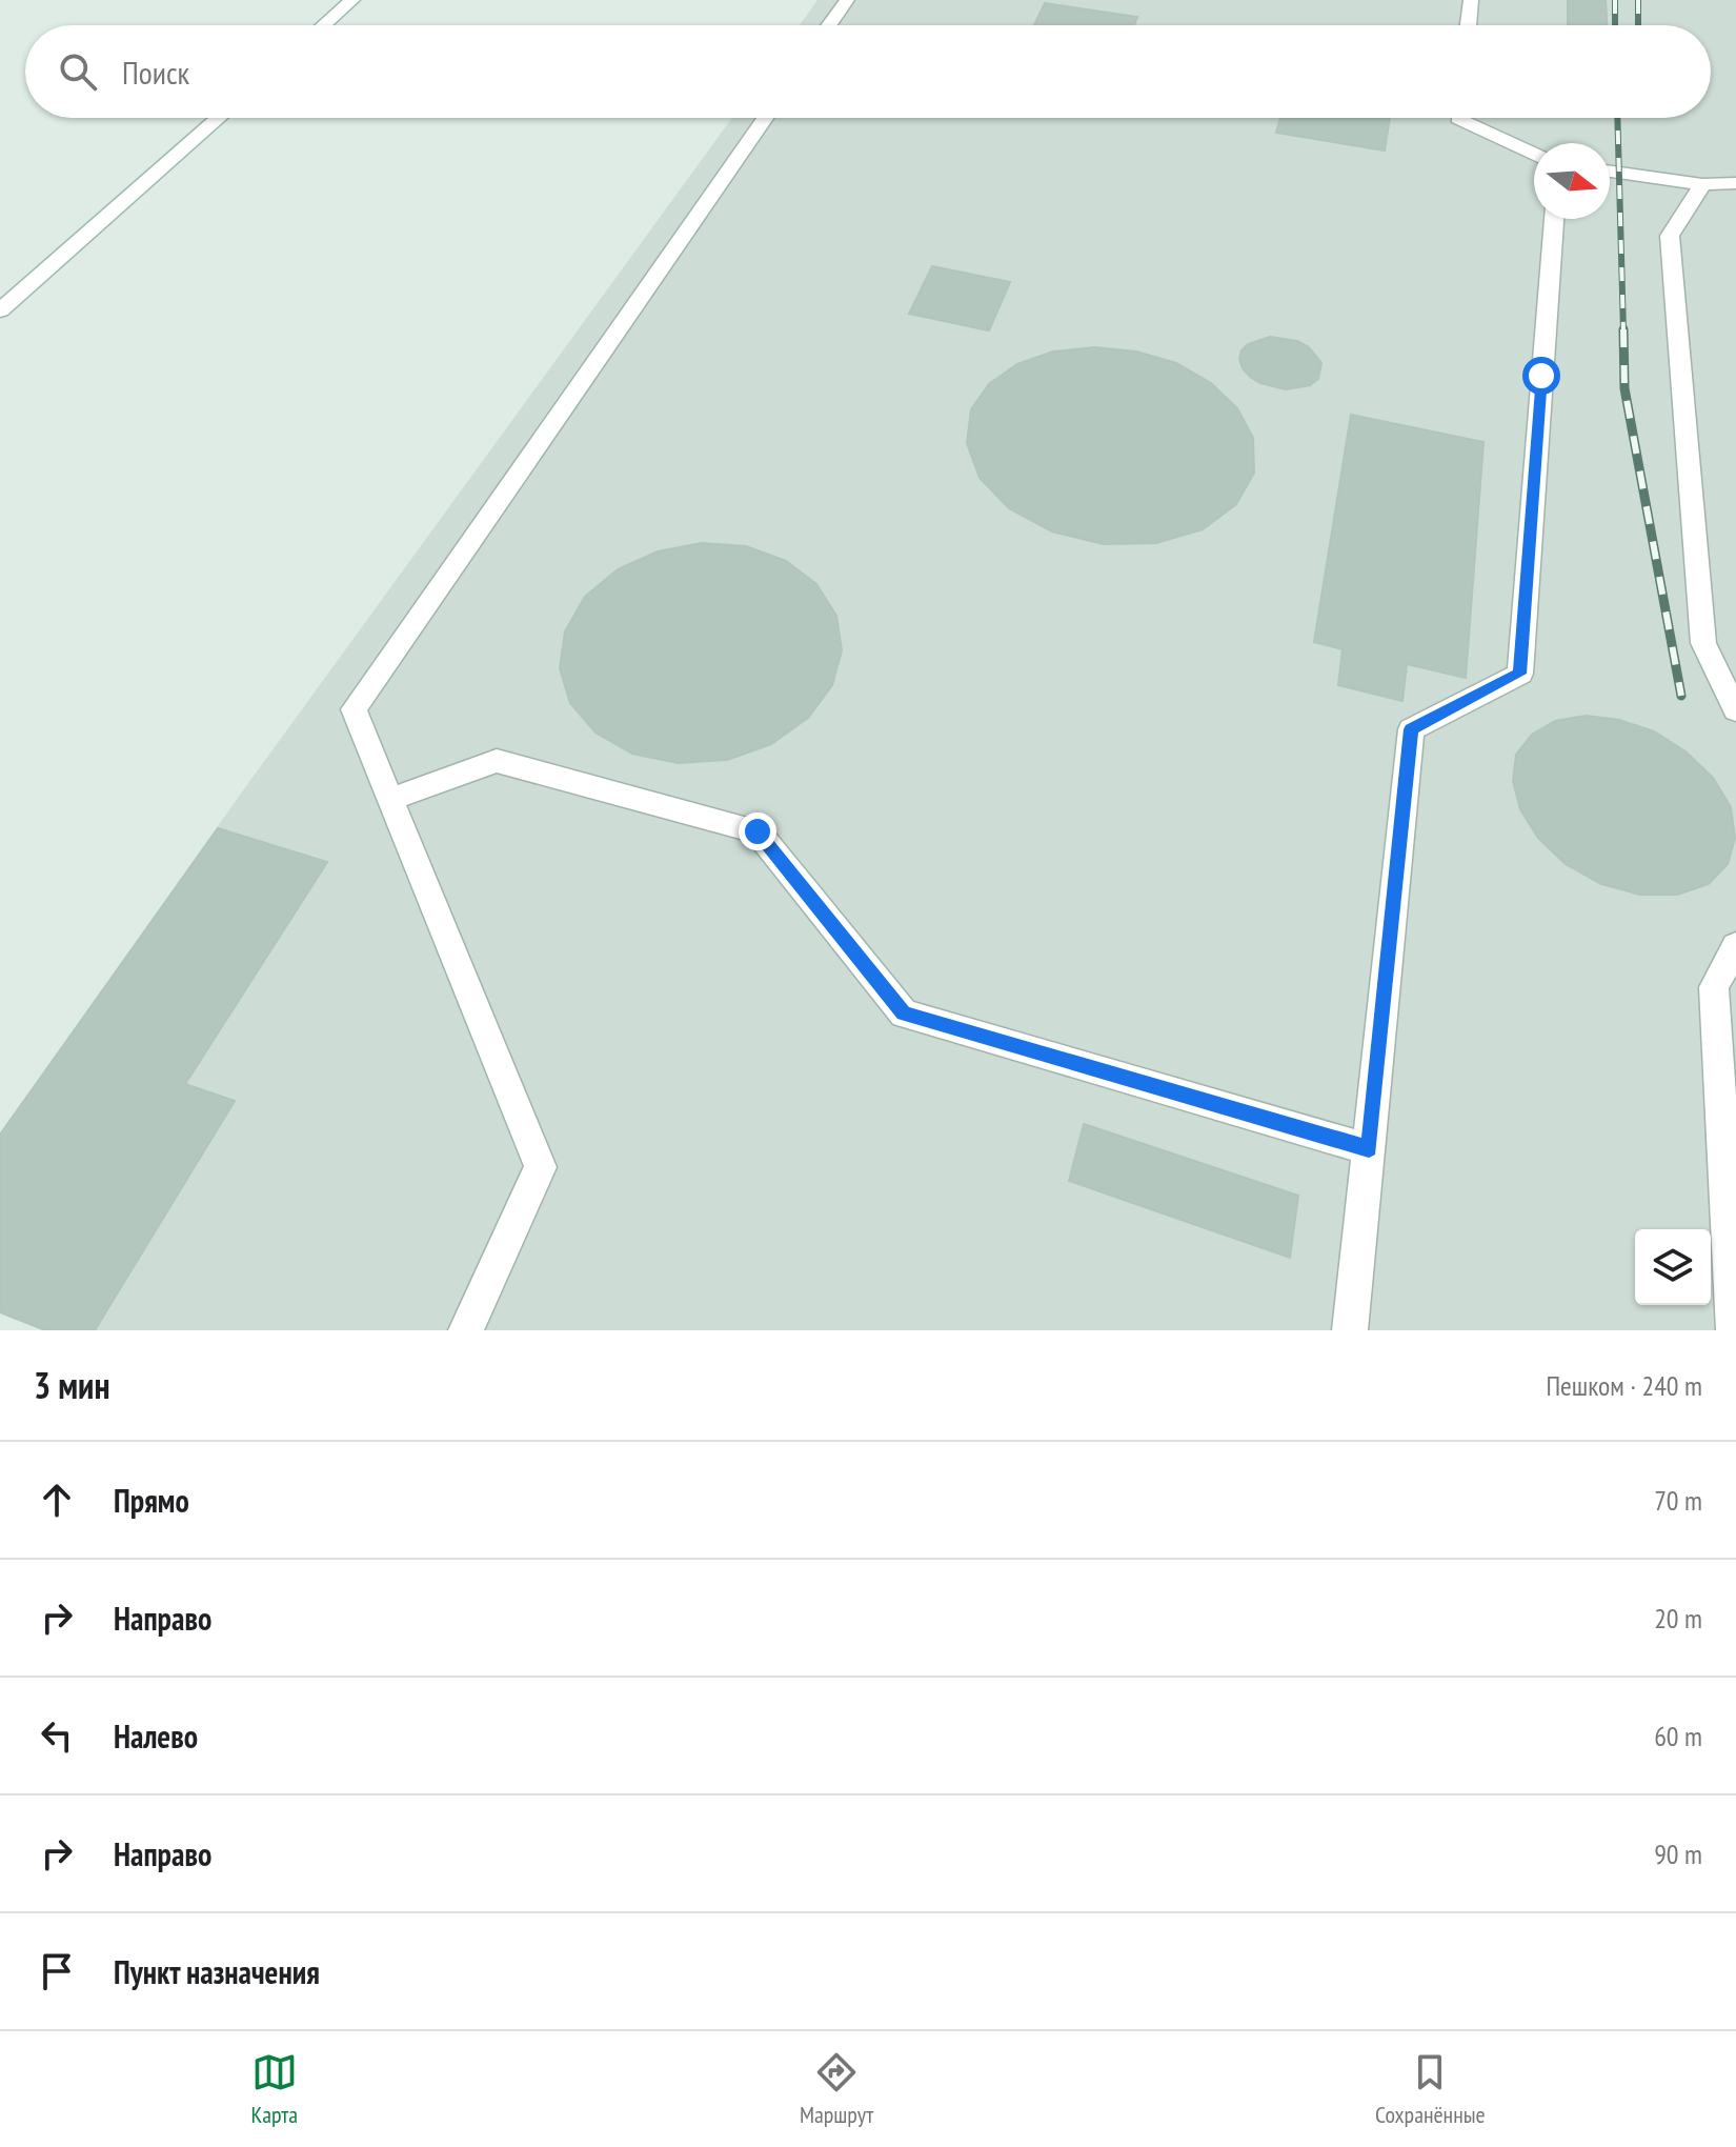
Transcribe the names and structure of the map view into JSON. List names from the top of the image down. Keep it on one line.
{"north":"right","page":{"search":"Поиск","heading":["3 мин","Пешком · 240 m"],"list":[["Прямо","70 m"],["Направо","20 m"],["Налево","60 m"],["Направо","90 m"],"Пункт назначения"],"nav":["Карта","Маршрут","Сохранённые"]}}
